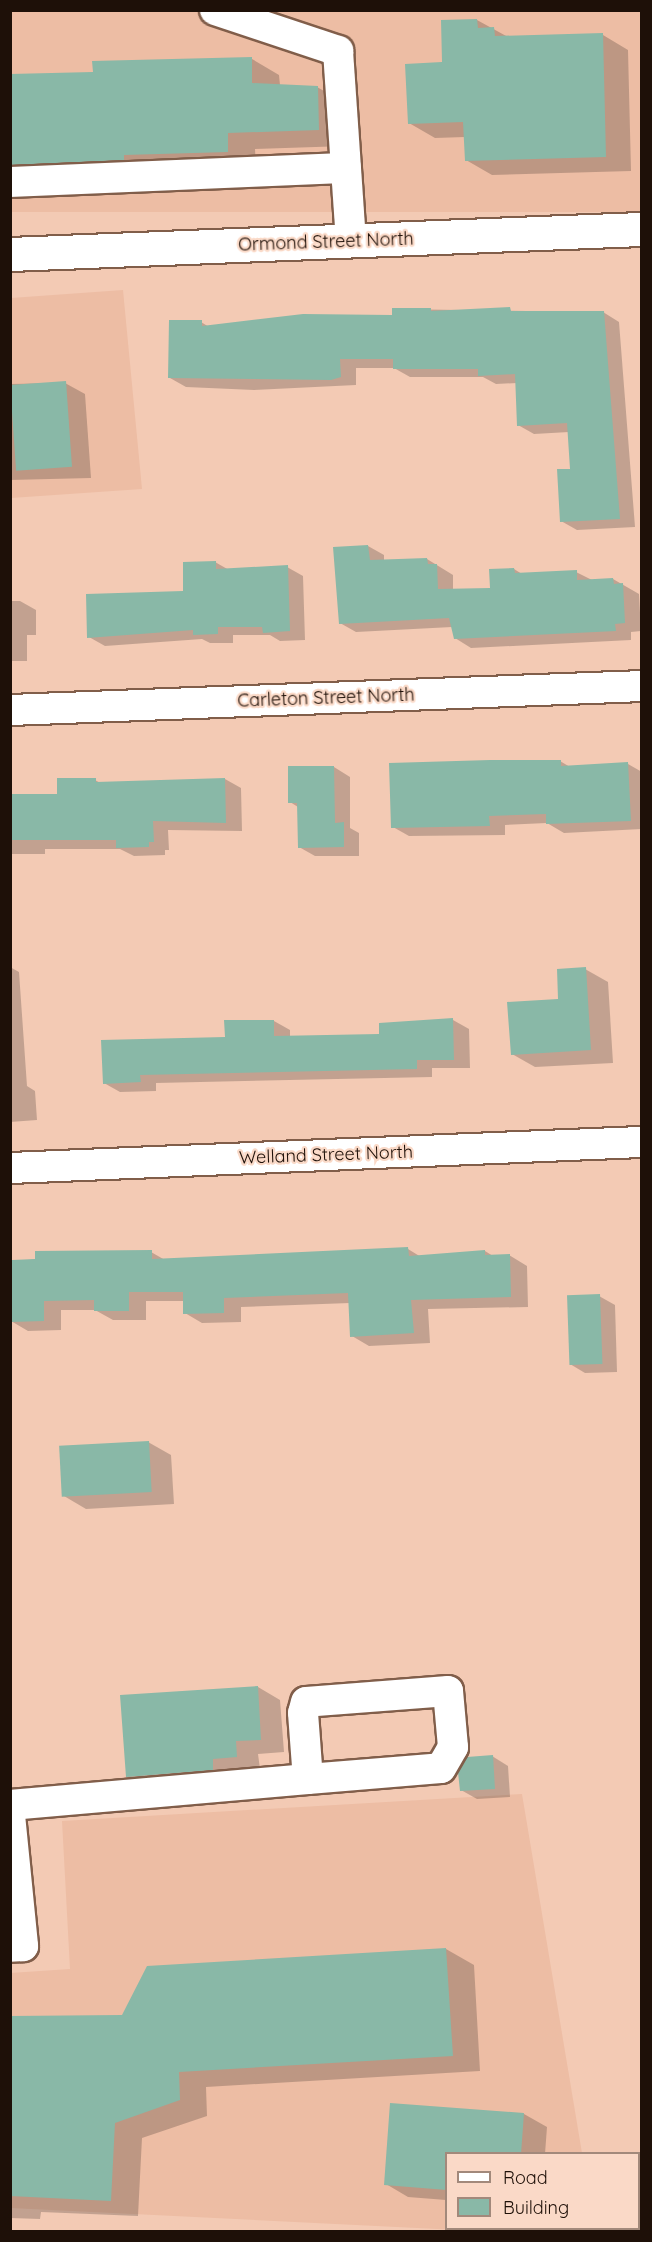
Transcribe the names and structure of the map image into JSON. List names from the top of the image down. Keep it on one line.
{"streets":{"main road":["Ormond Street North"],"street":["Carleton Street North","Welland Street North"]},"legend":["Road","Building"]}
